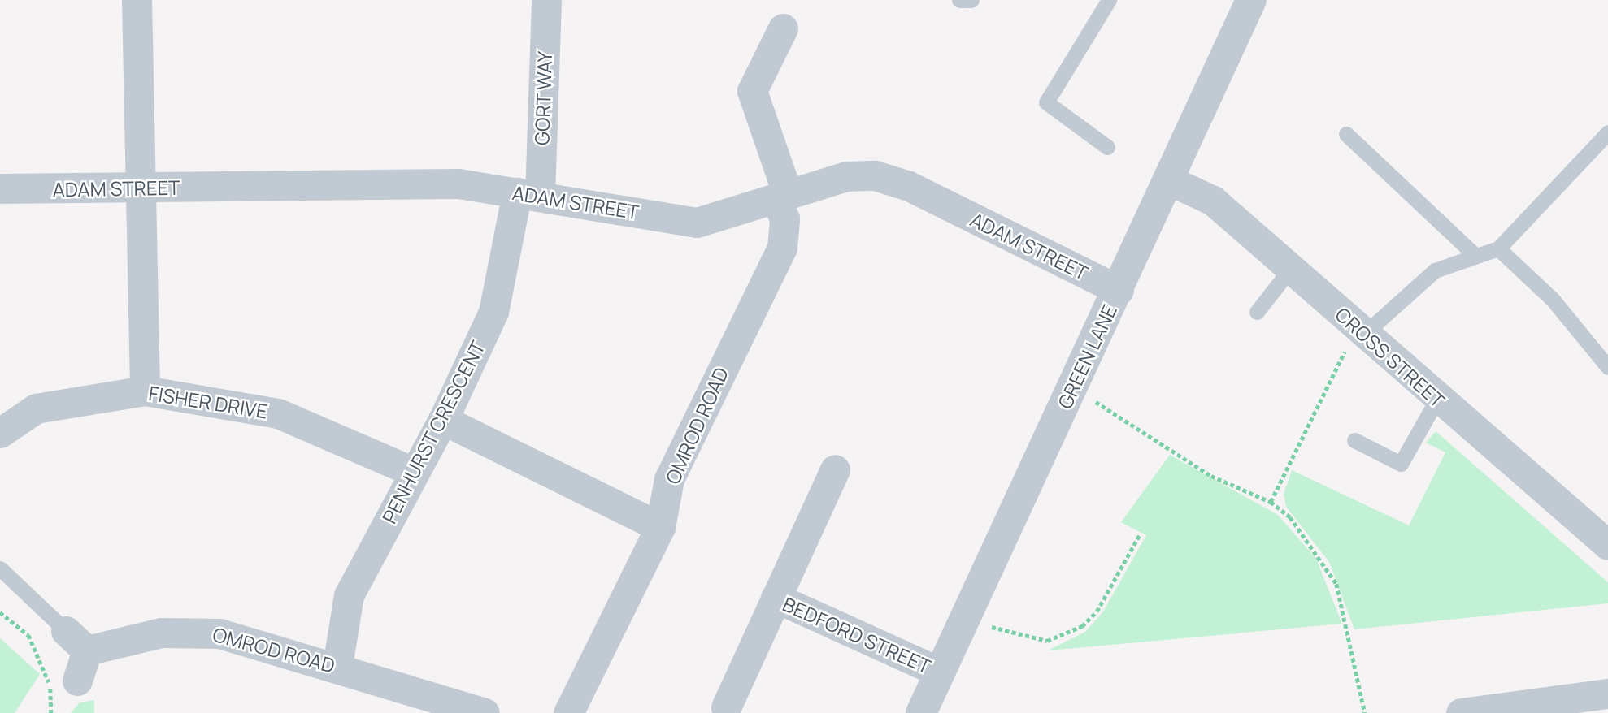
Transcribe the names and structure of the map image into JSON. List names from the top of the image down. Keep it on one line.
{"streets":{"street":["GORT WAY","ADAM STREET","GREEN LANE","CROSS STREET","FISHER DRIVE","OMROD ROAD","PENHURST CRESCENT","BEDFORD STREET"]},"crossings":[["GORT WAY","ADAM STREET"],["GORT WAY","PENHURST CRESCENT"],["ADAM STREET","GREEN LANE"],["ADAM STREET","OMROD ROAD"],["ADAM STREET","PENHURST CRESCENT"],["GREEN LANE","CROSS STREET"],["GREEN LANE","BEDFORD STREET"],["FISHER DRIVE","PENHURST CRESCENT"],["OMROD ROAD","PENHURST CRESCENT"]]}
